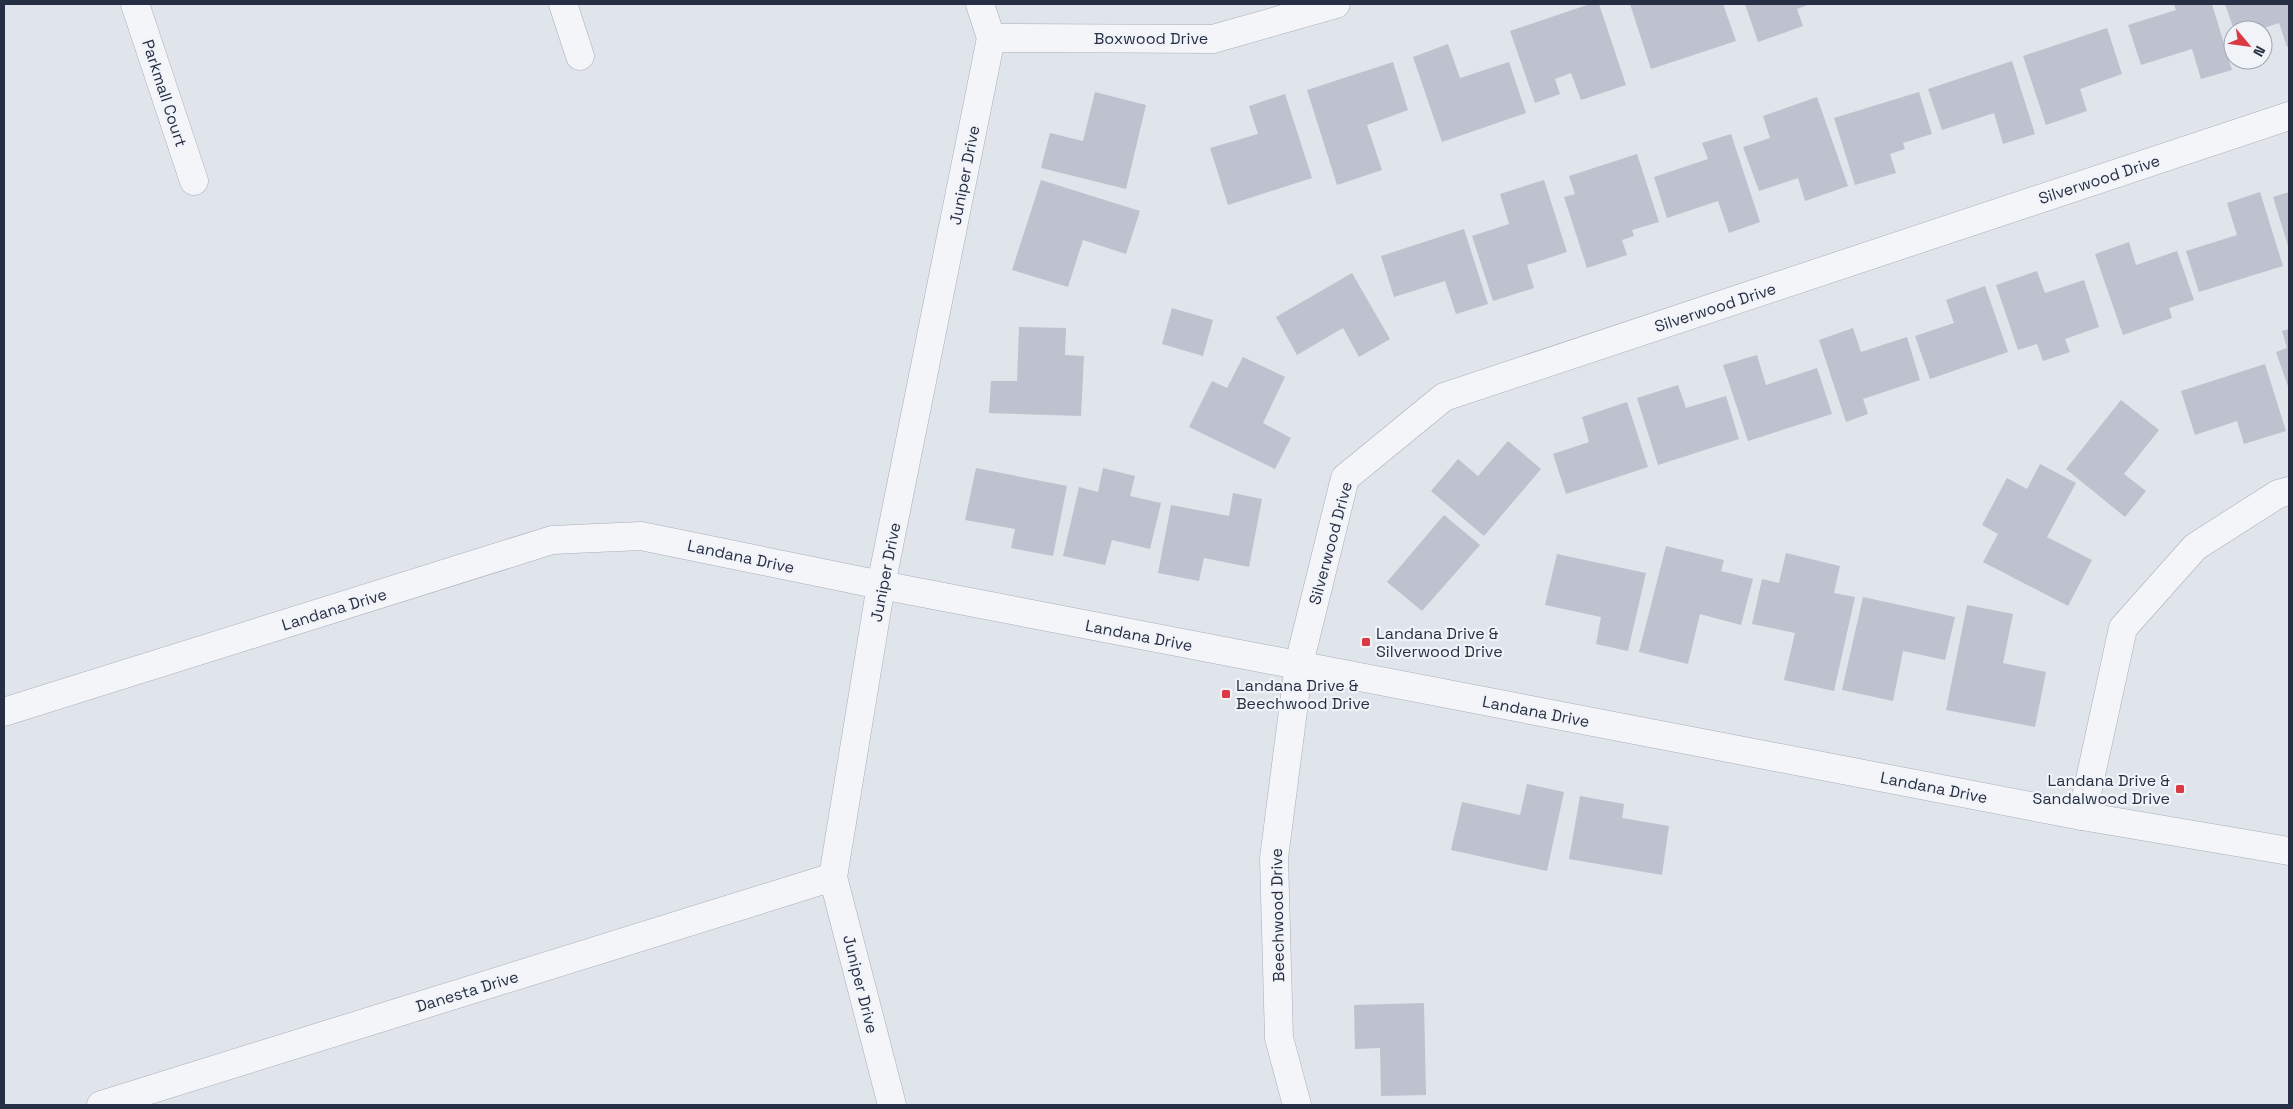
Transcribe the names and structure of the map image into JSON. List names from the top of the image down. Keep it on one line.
{"streets":{"street":["Boxwood Drive","Parkmall Court","Juniper Drive","Silverwood Drive","Landana Drive","Beechwood Drive","Danesta Drive"]},"crossings":[["Boxwood Drive","Juniper Drive"],["Juniper Drive","Landana Drive"],["Juniper Drive","Danesta Drive"],["Silverwood Drive","Landana Drive"],["Silverwood Drive","Beechwood Drive"],["Landana Drive","Beechwood Drive"]],"places":{"transit":["Landana Drive & Silverwood Drive","Landana Drive & Beechwood Drive","Landana Drive & Sandalwood Drive"]},"north":"bottom right"}
